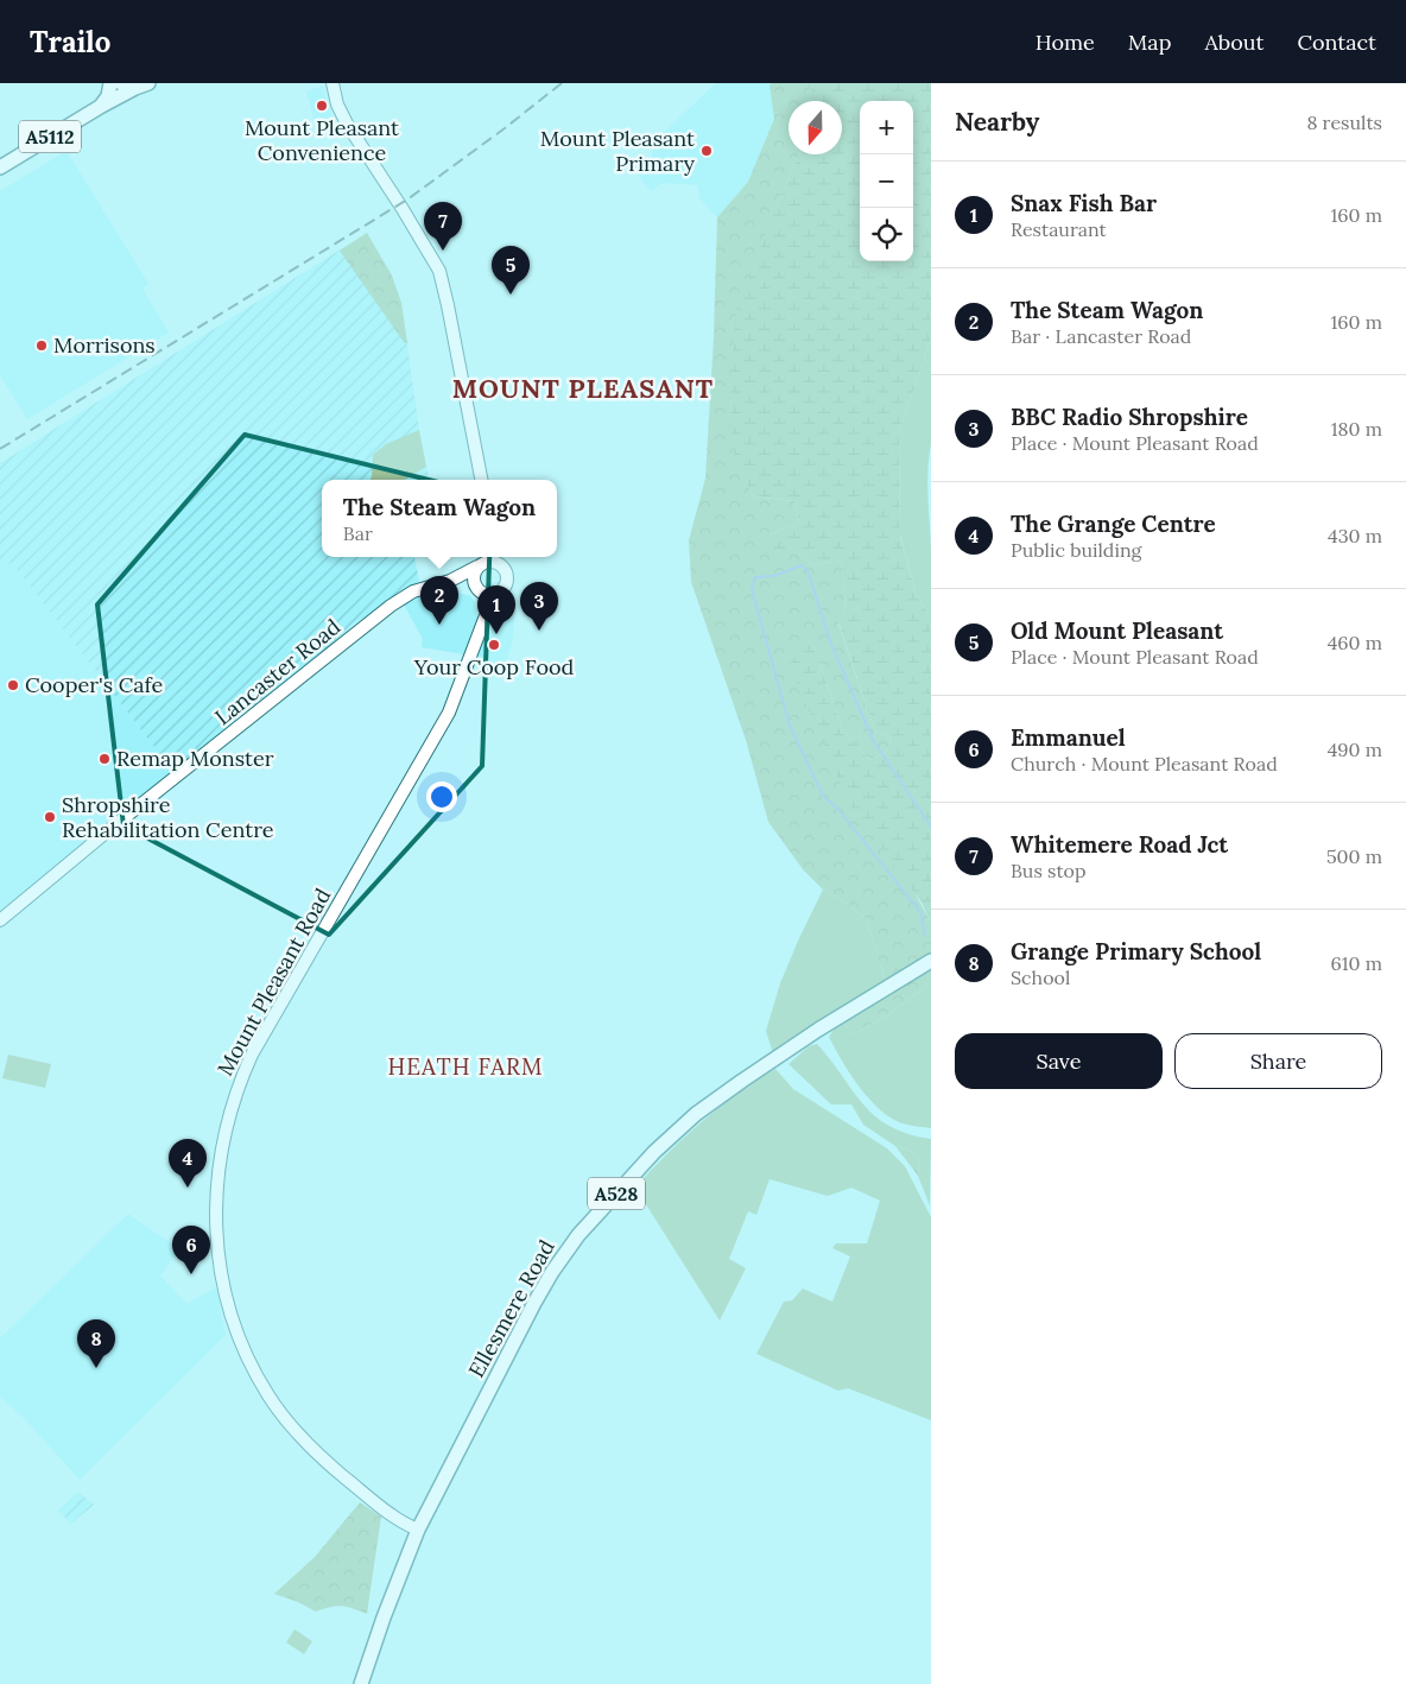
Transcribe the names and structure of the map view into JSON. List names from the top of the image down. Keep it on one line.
{"streets":{"main road":["A5112","A528","Ellesmere Road"],"street":["Lancaster Road","Mount Pleasant Road"]},"crossings":[["Lancaster Road","Mount Pleasant Road"],["Mount Pleasant Road","Ellesmere Road"]],"districts":["MOUNT PLEASANT","HEATH FARM"],"places":["Mount Pleasant Convenience","Mount Pleasant Primary","Morrisons","Your Coop Food","Cooper's Cafe","Remap Monster","Shropshire Rehabilitation Centre"],"north":"bottom","page":{"header":"Trailo","nav":["Home","Map","About","Contact"],"heading":["Nearby","8 results"],"map_buttons":["+","−"],"list":[{"mark":"1","name":"Snax Fish Bar","note":"Restaurant","value":"160 m"},{"mark":"2","name":"The Steam Wagon","note":"Bar · Lancaster Road","value":"160 m"},{"mark":"3","name":"BBC Radio Shropshire","note":"Place · Mount Pleasant Road","value":"180 m"},{"mark":"4","name":"The Grange Centre","note":"Public building","value":"430 m"},{"mark":"5","name":"Old Mount Pleasant","note":"Place · Mount Pleasant Road","value":"460 m"},{"mark":"6","name":"Emmanuel","note":"Church · Mount Pleasant Road","value":"490 m"},{"mark":"7","name":"Whitemere Road Jct","note":"Bus stop","value":"500 m"},{"mark":"8","name":"Grange Primary School","note":"School","value":"610 m"}],"pins":["7","5","2","3","1","4","6","8"],"popup":["The Steam Wagon","Bar"],"buttons":["Save","Share"]}}
